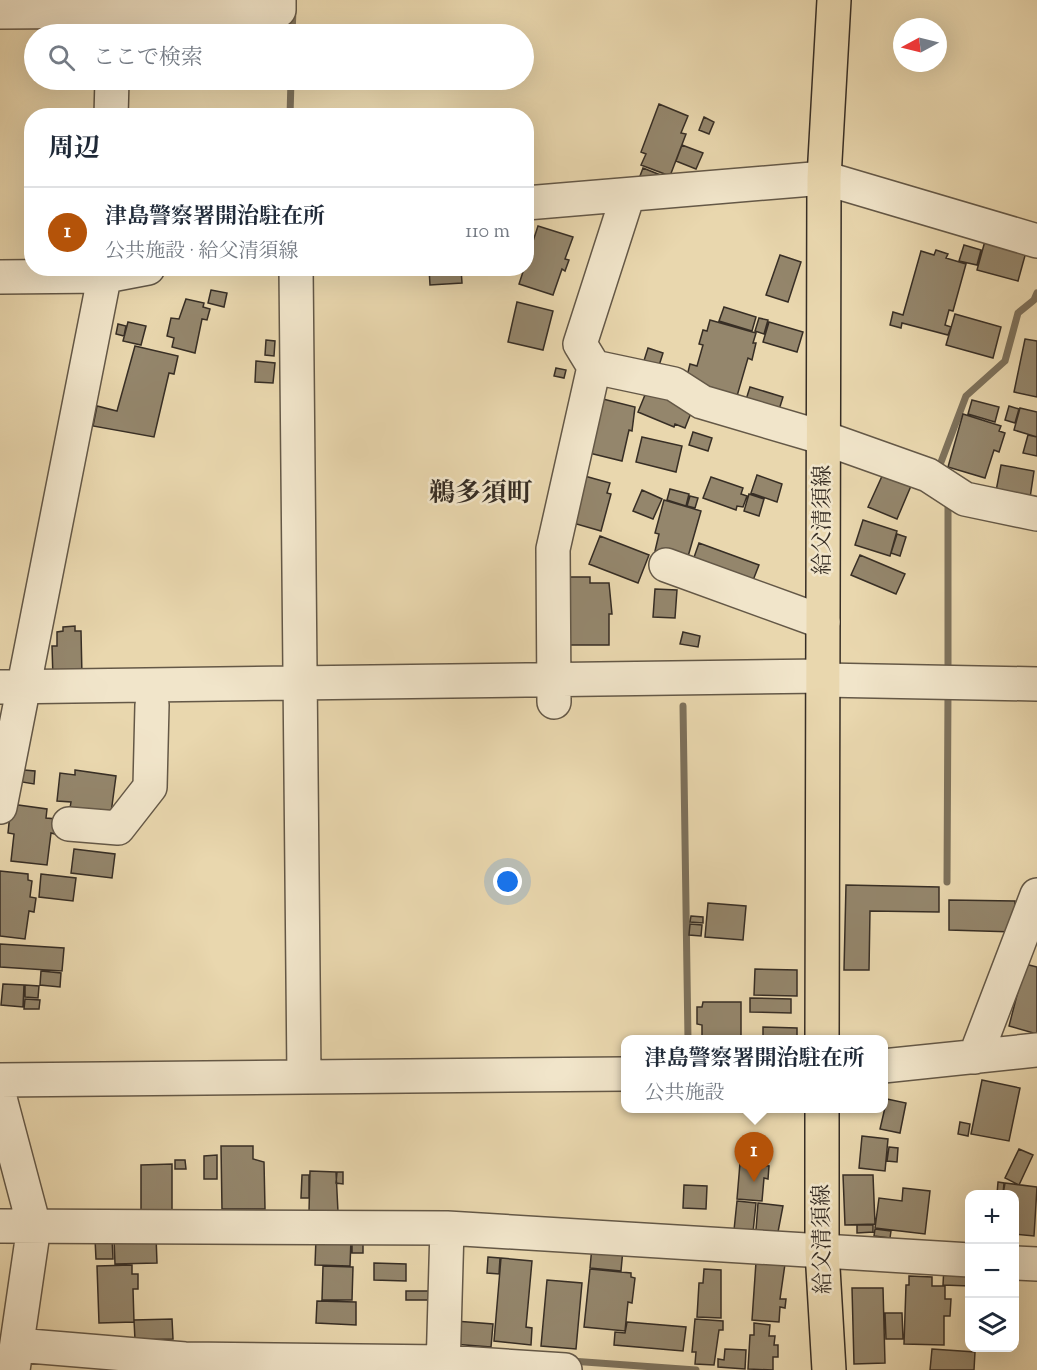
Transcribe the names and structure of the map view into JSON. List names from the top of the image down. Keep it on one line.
{"streets":{"main road":["給父清須線"]},"districts":["鵜多須町"],"north":"left","page":{"search":"ここで検索","heading":"周辺","list":[{"mark":"1","name":"津島警察署開治駐在所","note":"公共施設 · 給父清須線","value":"110 m"}],"popup":["津島警察署開治駐在所","公共施設"],"pins":"1","map_buttons":["+","−"]}}
